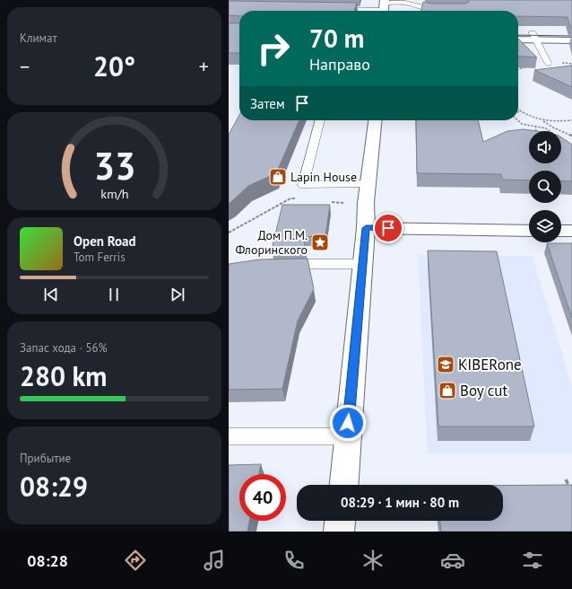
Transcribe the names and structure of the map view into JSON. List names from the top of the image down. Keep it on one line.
{"places":{"shop":["Lapin House","Boy cut"],"place":["Дом П.М. Флоринского"],"school or university":["KIBERone"]},"page":{"tile":["Климат",["Запас хода · 56%","280 km"],["Прибытие","08:29"]],"turn":["70 m","Направо"],"heat":["−","20°","+"],"then":"Затем","song":["Open Road","Tom Ferris"],"limit":"40","trip":"08:29 · 1 мин · 80 m","tabs":"08:28","gauge":["33","km/h"]}}
